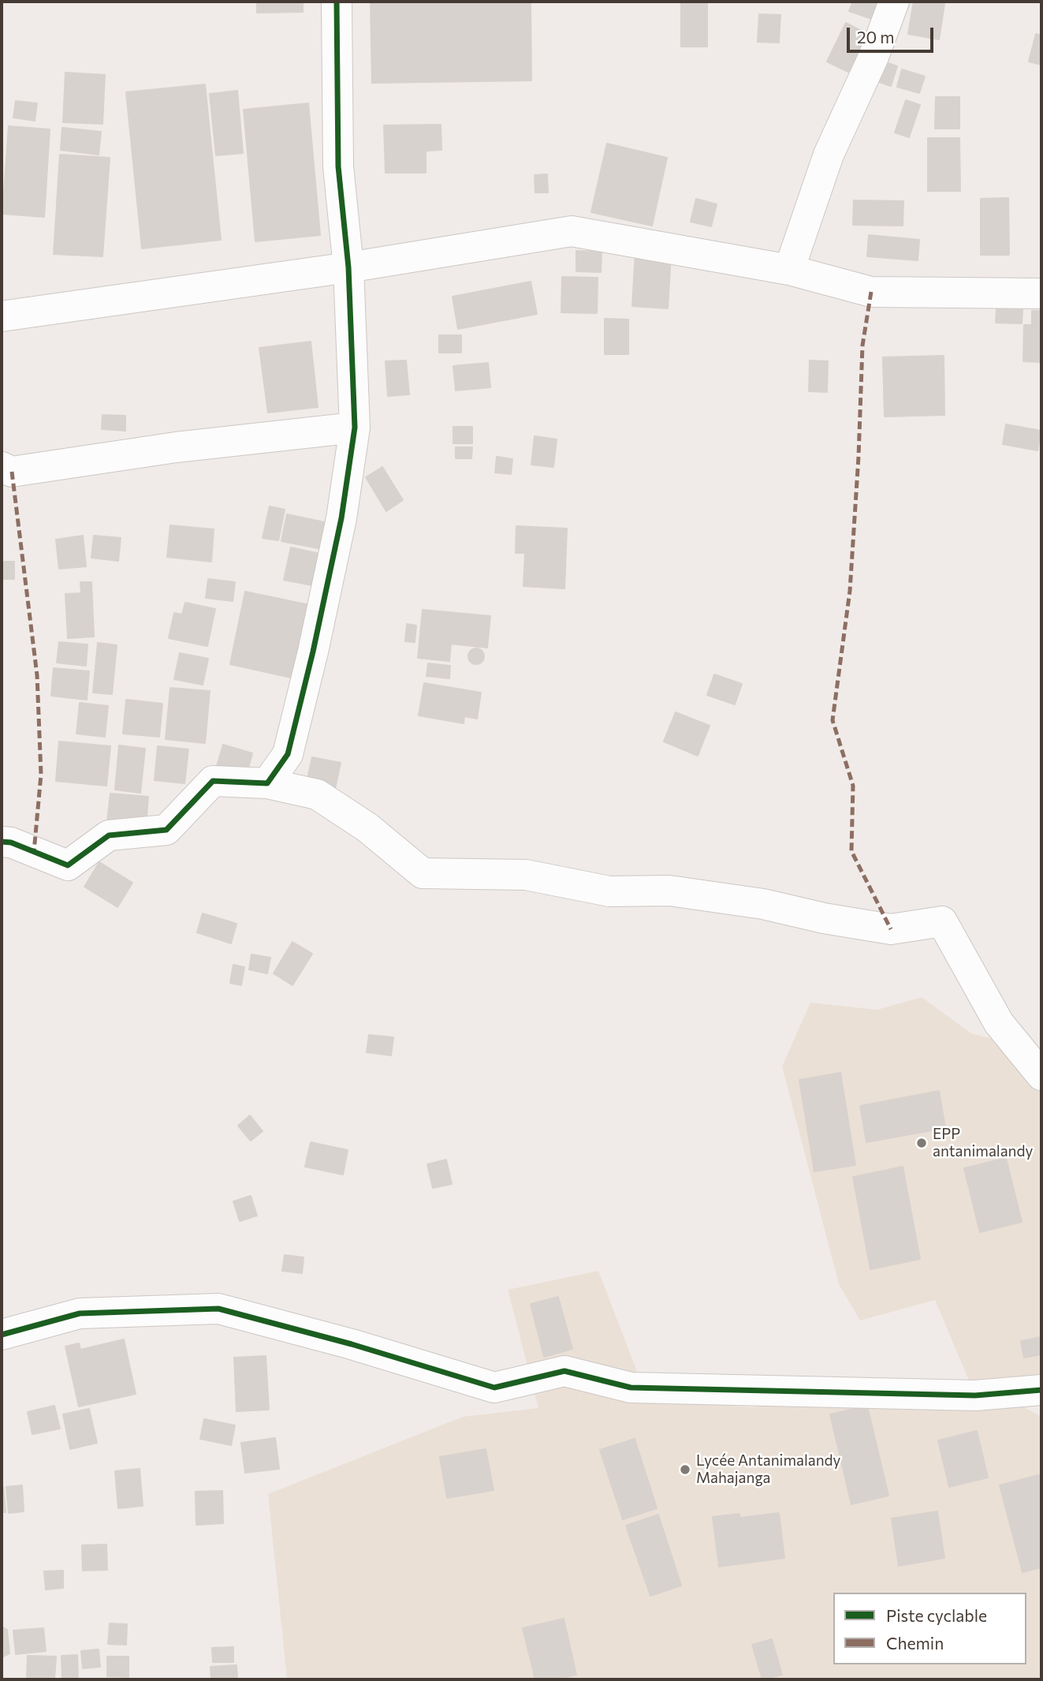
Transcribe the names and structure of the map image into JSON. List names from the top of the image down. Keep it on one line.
{"places":["EPP antanimalandy","Lycée Antanimalandy Mahajanga"],"legend":["Piste cyclable","Chemin"],"scale_bar":"20 m"}
